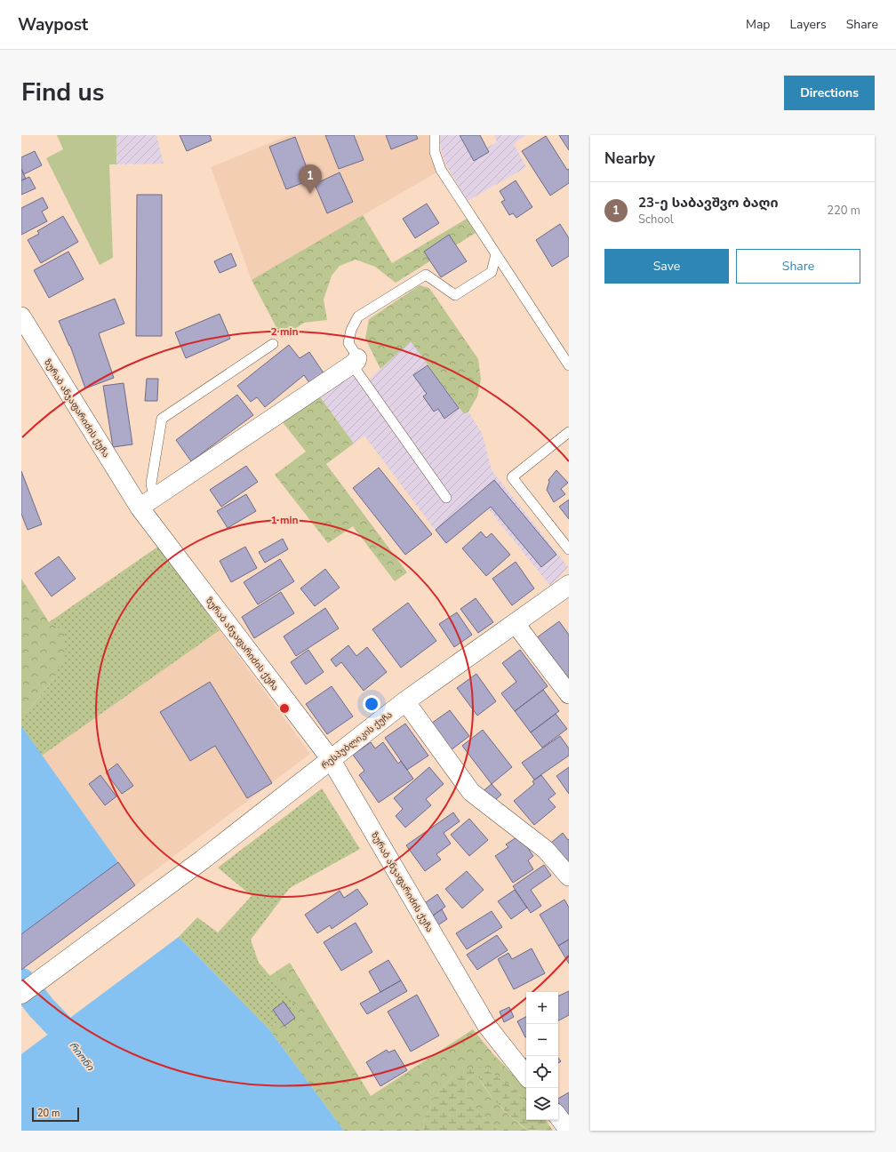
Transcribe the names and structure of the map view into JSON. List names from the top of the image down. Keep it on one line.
{"streets":{"street":["ზურაბ ანჯაფარიძის ქუჩა","რესპუბლიკის ქუჩა"]},"crossings":[["ზურაბ ანჯაფარიძის ქუჩა","რესპუბლიკის ქუჩა"]],"water":["რიონი"],"scale_bar":"20 m","page":{"header":"Waypost","nav":["Map","Layers","Share"],"title":"Find us","buttons":["Directions",["Save","Share"]],"heading":"Nearby","pins":"1","list":[{"mark":"1","name":"23-ე საბავშვო ბაღი","note":"School","value":"220 m"}],"map_buttons":["+","−"],"scale":"20 m"},"rings":["2 min","1 min"]}
